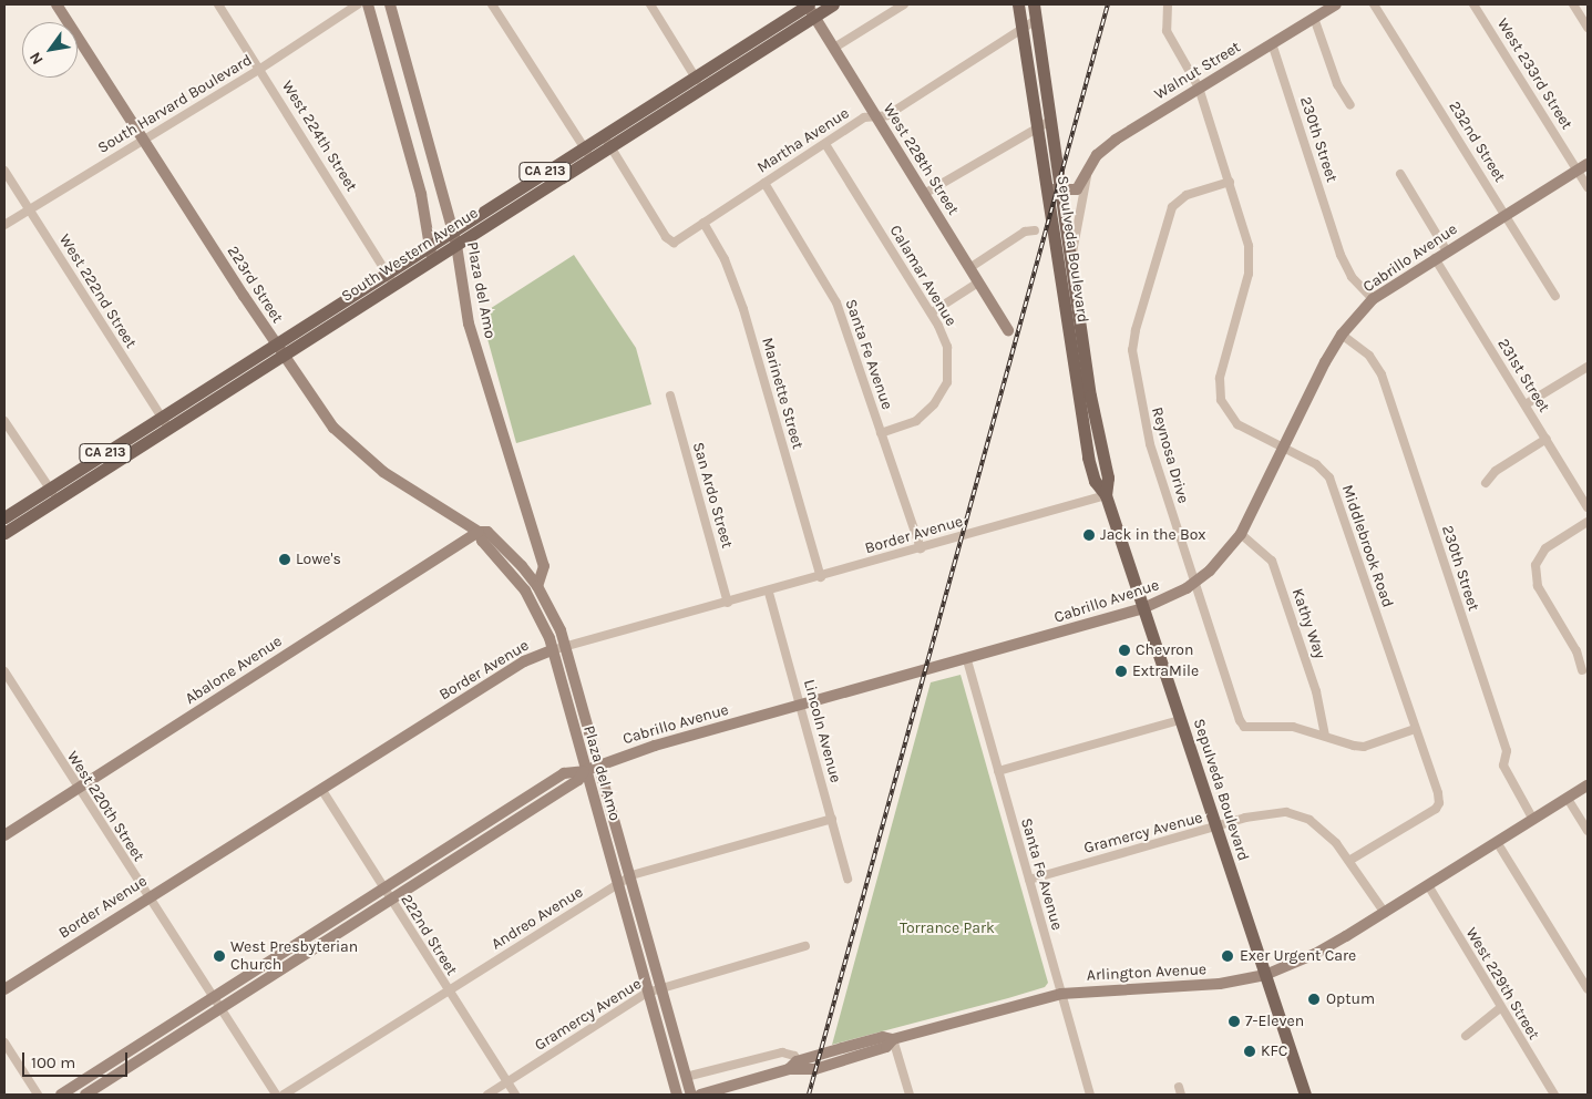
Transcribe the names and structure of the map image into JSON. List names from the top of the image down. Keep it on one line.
{"streets":{"main road":["Walnut Street","West 228th Street","CA 213","Sepulveda Boulevard","South Western Avenue","Cabrillo Avenue","223rd Street","Plaza del Amo","Border Avenue","Abalone Avenue","Arlington Avenue"],"street":["West 233rd Street","South Harvard Boulevard","West 224th Street","230th Street","Martha Avenue","232nd Street","Calamar Avenue","West 222nd Street","Santa Fe Avenue","231st Street","Marinette Street","Reynosa Drive","San Ardo Street","Middlebrook Road","Kathy Way","Lincoln Avenue","West 220th Street","Gramercy Avenue","Andreo Avenue","222nd Street","West 229th Street"]},"crossings":[["Walnut Street","230th Street"],["Walnut Street","Sepulveda Boulevard"],["Walnut Street","Middlebrook Road"],["West 233rd Street","Cabrillo Avenue"],["South Harvard Boulevard","West 224th Street"],["South Harvard Boulevard","223rd Street"],["South Harvard Boulevard","West 222nd Street"],["West 224th Street","South Western Avenue"],["230th Street","Cabrillo Avenue"],["230th Street","Arlington Avenue"],["Martha Avenue","West 228th Street"],["Martha Avenue","Sepulveda Boulevard"],["Martha Avenue","South Western Avenue"],["Martha Avenue","Calamar Avenue"],["Martha Avenue","Santa Fe Avenue"],["Martha Avenue","Marinette Street"],["232nd Street","Cabrillo Avenue"],["West 228th Street","South Western Avenue"],["Sepulveda Boulevard","Cabrillo Avenue"],["Sepulveda Boulevard","Border Avenue"],["Sepulveda Boulevard","Gramercy Avenue"],["Sepulveda Boulevard","Arlington Avenue"],["South Western Avenue","223rd Street"],["South Western Avenue","Plaza del Amo"],["South Western Avenue","West 222nd Street"],["Cabrillo Avenue","Plaza del Amo"],["Cabrillo Avenue","Santa Fe Avenue"],["Cabrillo Avenue","231st Street"],["Cabrillo Avenue","Reynosa Drive"],["Cabrillo Avenue","Middlebrook Road"],["Cabrillo Avenue","Kathy Way"],["Cabrillo Avenue","Lincoln Avenue"],["Cabrillo Avenue","West 220th Street"],["Cabrillo Avenue","222nd Street"],["Calamar Avenue","Santa Fe Avenue"],["223rd Street","Plaza del Amo"],["223rd Street","Abalone Avenue"],["Plaza del Amo","Border Avenue"],["Plaza del Amo","Abalone Avenue"],["Plaza del Amo","Gramercy Avenue"],["Plaza del Amo","Andreo Avenue"],["Plaza del Amo","Arlington Avenue"],["Santa Fe Avenue","Border Avenue"],["Santa Fe Avenue","Gramercy Avenue"],["Santa Fe Avenue","Arlington Avenue"],["Marinette Street","Border Avenue"],["Reynosa Drive","Middlebrook Road"],["Reynosa Drive","Kathy Way"],["San Ardo Street","Border Avenue"],["Border Avenue","Lincoln Avenue"],["Border Avenue","West 220th Street"],["Border Avenue","222nd Street"],["Middlebrook Road","Gramercy Avenue"],["Abalone Avenue","West 220th Street"],["Lincoln Avenue","Andreo Avenue"],["Gramercy Avenue","222nd Street"],["Gramercy Avenue","Arlington Avenue"],["Andreo Avenue","222nd Street"],["Arlington Avenue","West 229th Street"]],"parks":["Torrance Park"],"places":["Jack in the Box","Lowe's","Chevron","ExtraMile","West Presbyterian Church","Exer Urgent Care","Optum","7-Eleven","KFC"],"scale_bar":"100 m","north":"bottom left"}
